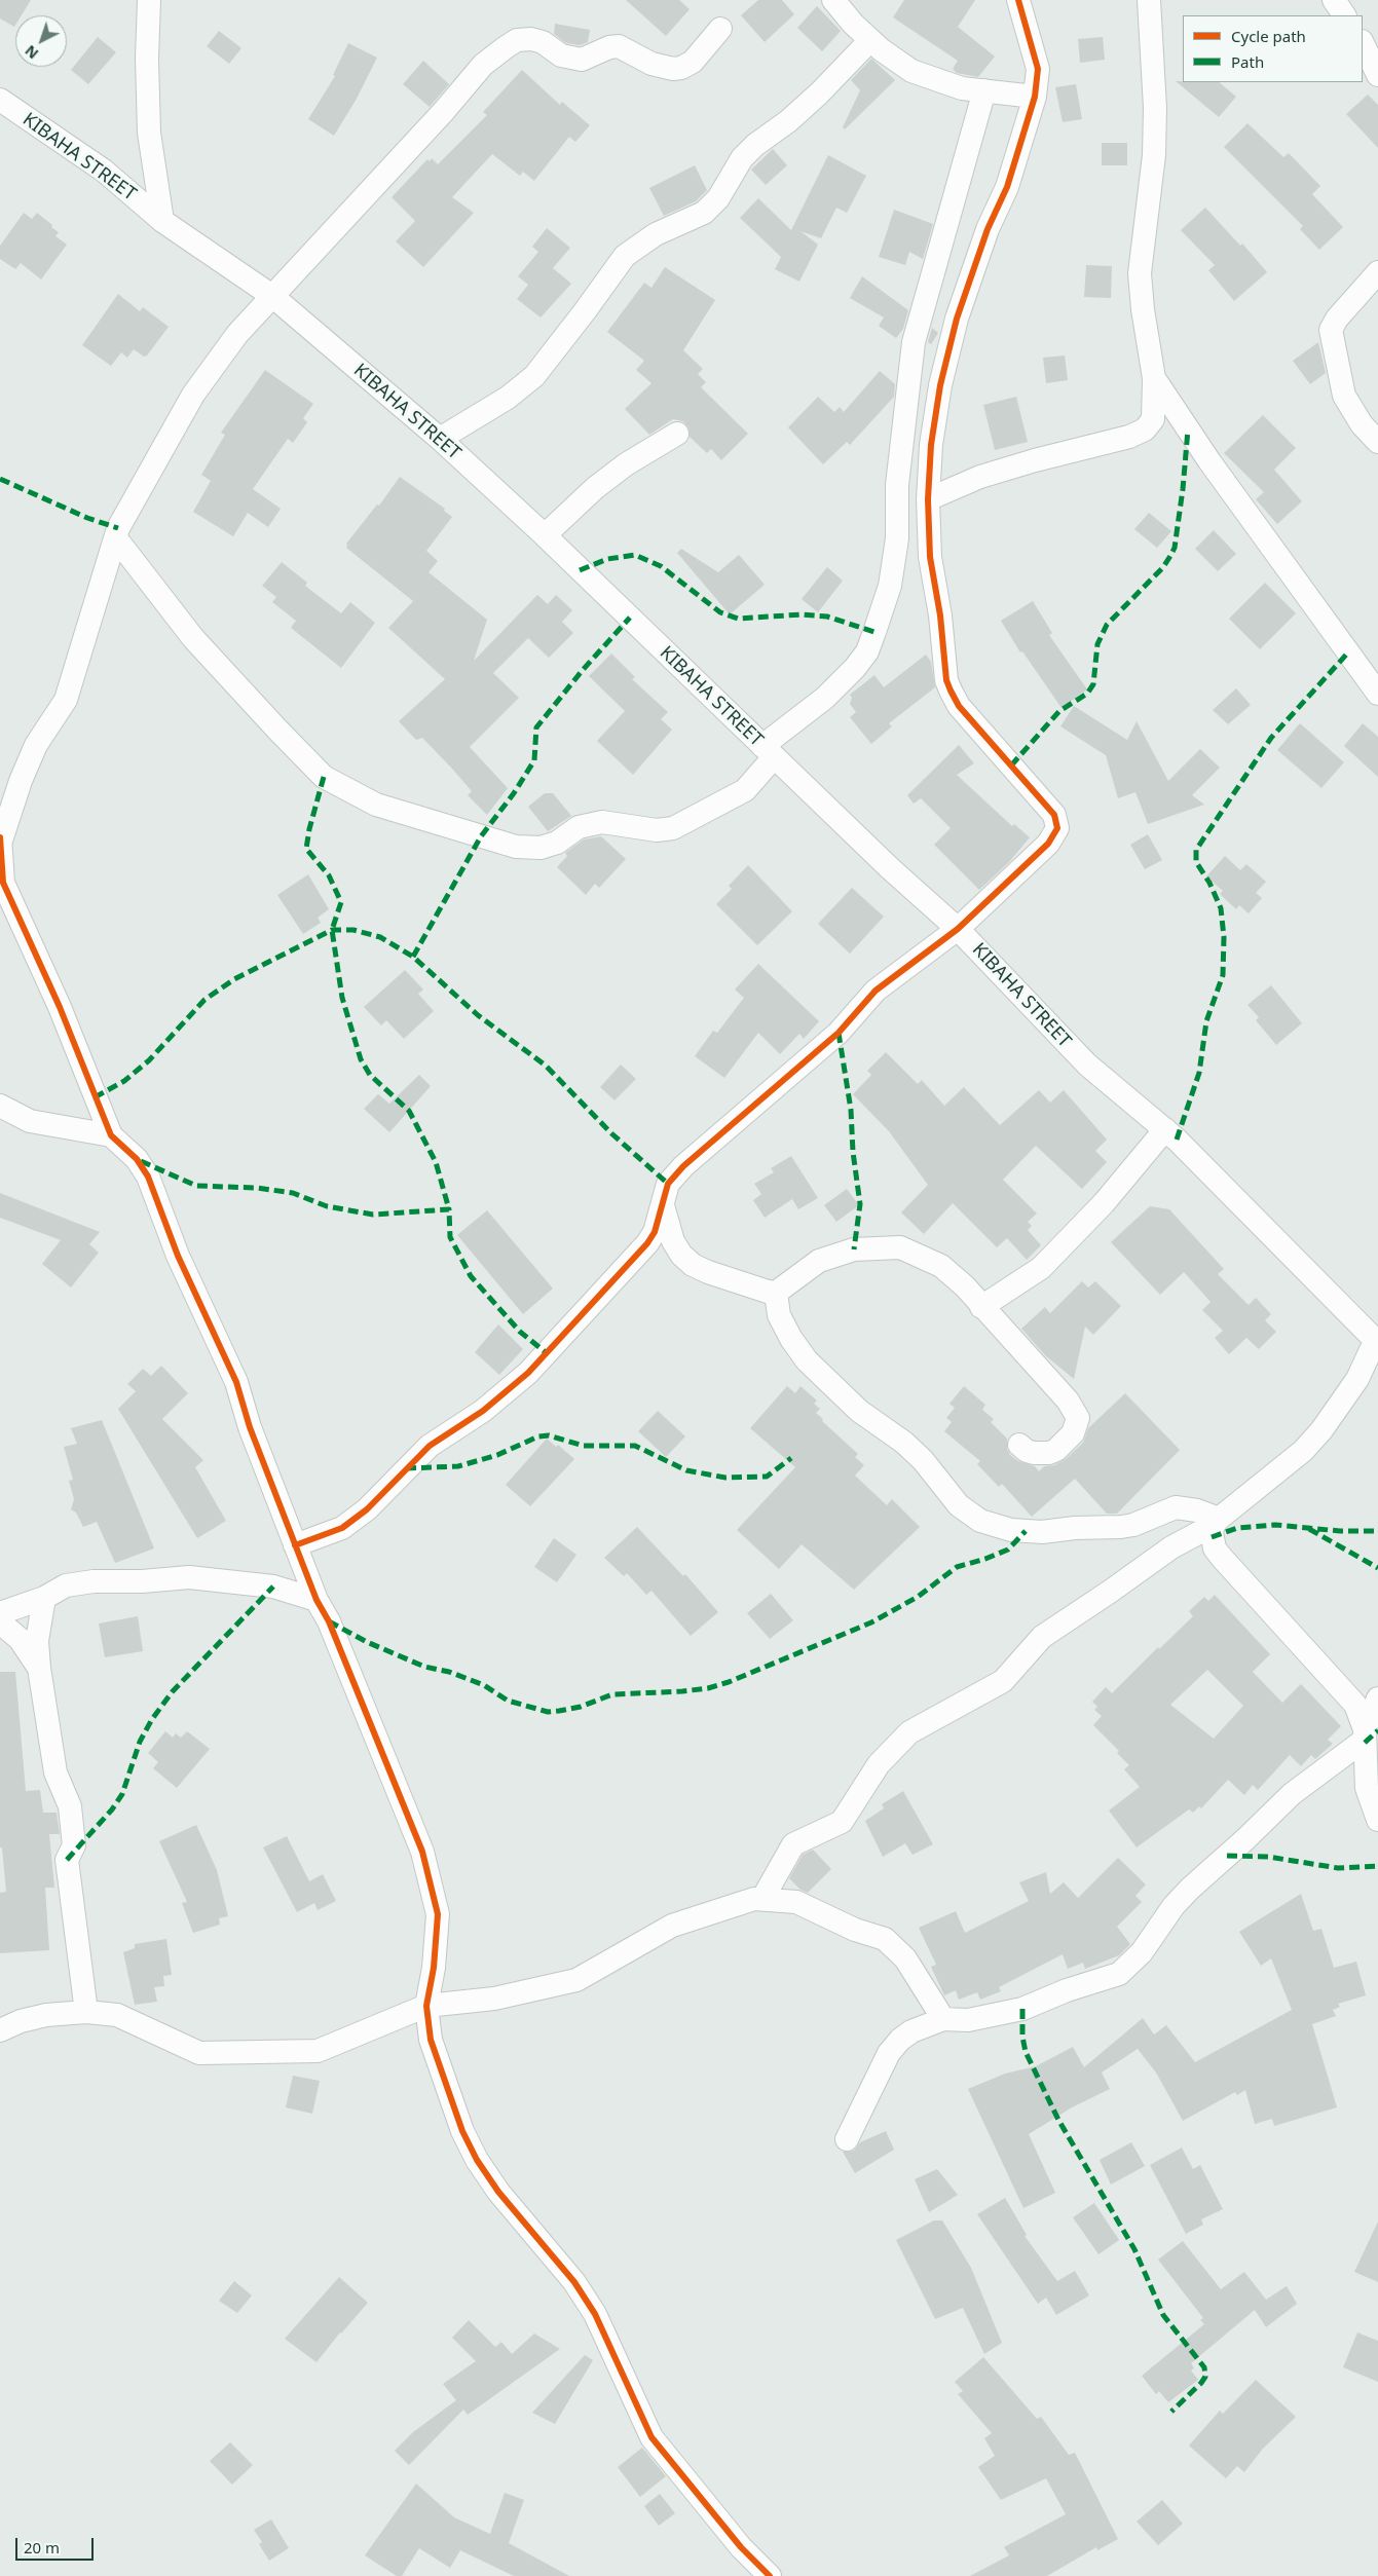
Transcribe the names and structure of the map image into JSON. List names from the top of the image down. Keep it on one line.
{"streets":{"street":["KIBAHA STREET"]},"legend":["Cycle path","Path"],"scale_bar":"20 m","north":"bottom left"}
